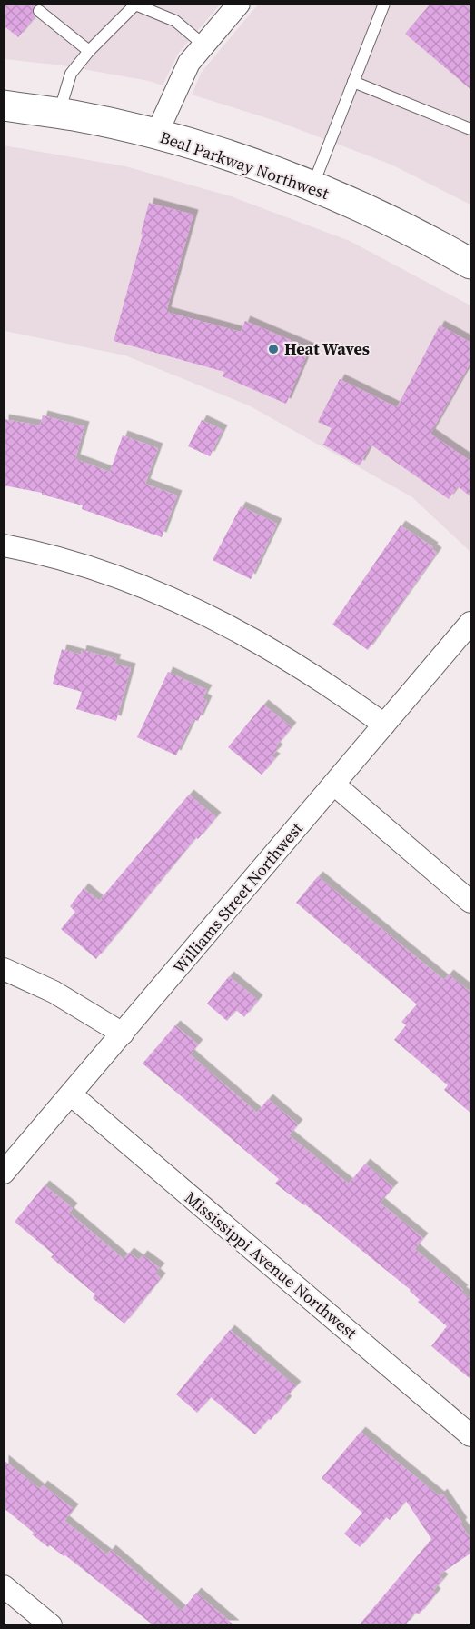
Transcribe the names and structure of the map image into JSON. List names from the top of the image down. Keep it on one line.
{"streets":{"main road":["Beal Parkway Northwest"],"street":["Williams Street Northwest","Mississippi Avenue Northwest"]},"crossings":[["Williams Street Northwest","Mississippi Avenue Northwest"]],"places":["Heat Waves"]}
